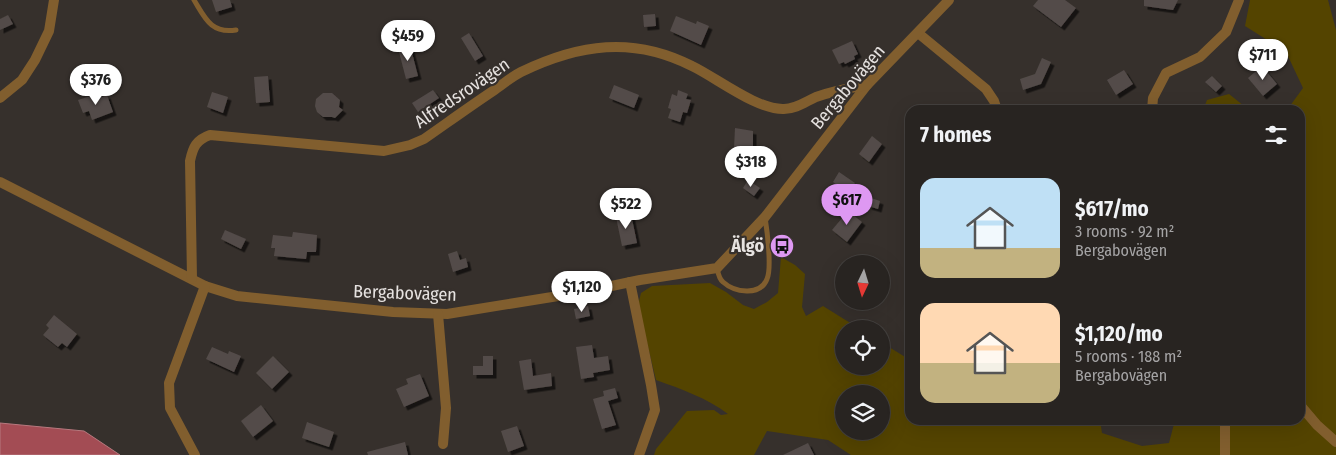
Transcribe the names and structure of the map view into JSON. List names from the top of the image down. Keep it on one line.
{"streets":{"street":["Bergabovägen","Alfredsrovägen"]},"crossings":[["Bergabovägen","Alfredsrovägen"]],"places":{"bus stop":["Älgö"]},"north":"bottom","page":{"price":["$459","$711","$376","$318","$617","$522","$1,120"],"heading":"7 homes","list":[{"name":"$617/mo","note":"3 rooms · 92 m² · Bergabovägen"},{"name":"$1,120/mo","note":"5 rooms · 188 m² · Bergabovägen"}]}}
